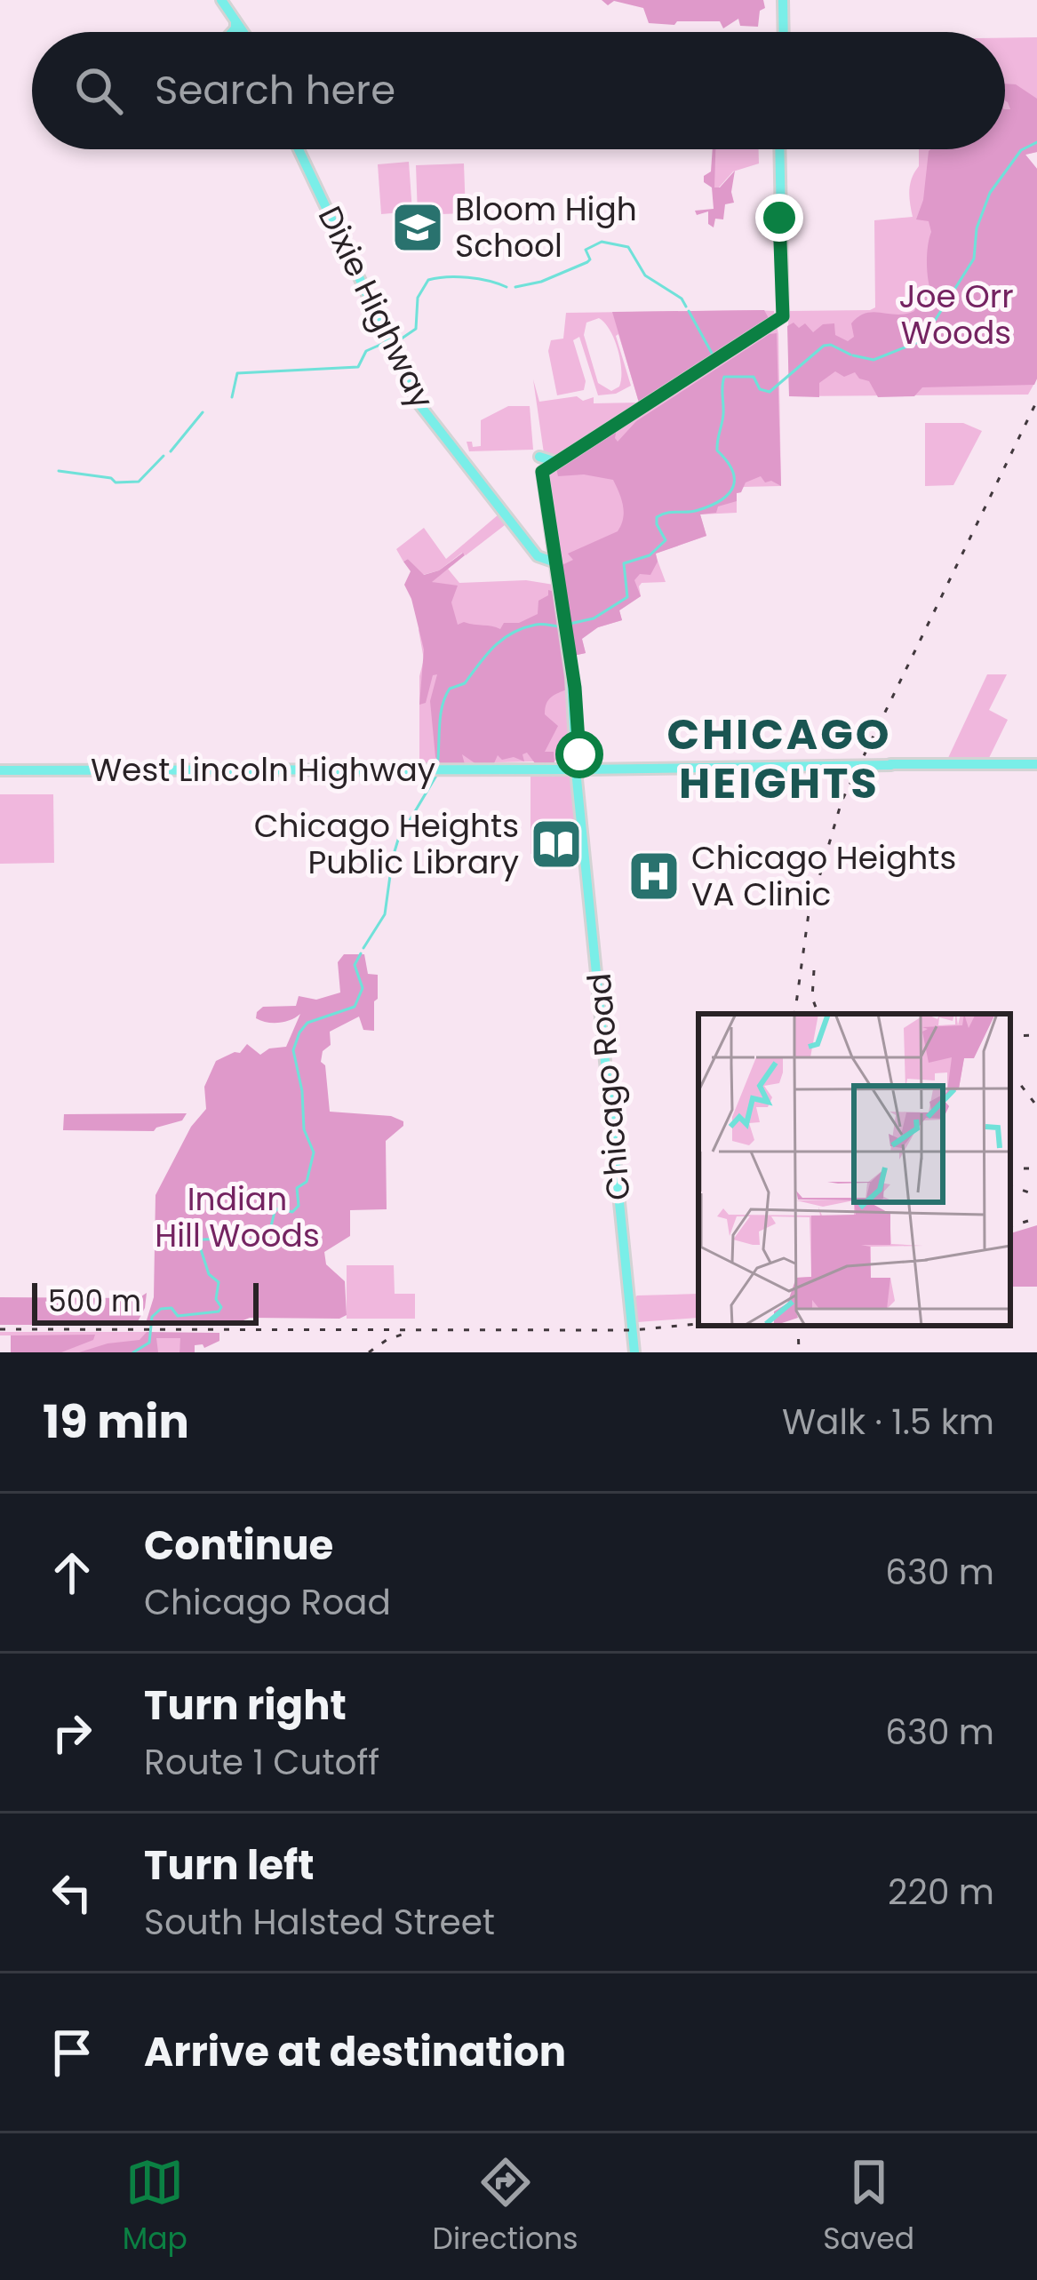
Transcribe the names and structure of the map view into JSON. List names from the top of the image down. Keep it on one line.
{"streets":{"main road":["Dixie Highway","West Lincoln Highway","Chicago Road"]},"crossings":[["Dixie Highway","Chicago Road"],["West Lincoln Highway","Chicago Road"]],"districts":["CHICAGO HEIGHTS"],"parks":["Joe Orr Woods","Indian Hill Woods"],"places":{"school or university":["Bloom High School"],"library":["Chicago Heights Public Library"],"hospital":["Chicago Heights VA Clinic"]},"scale_bar":"500 m","page":{"search":"Search here","scale":"500 m","heading":["19 min","Walk · 1.5 km"],"list":[["Continue","Chicago Road","630 m"],["Turn right","Route 1 Cutoff","630 m"],["Turn left","South Halsted Street","220 m"],"Arrive at destination"],"nav":["Map","Directions","Saved"]}}
